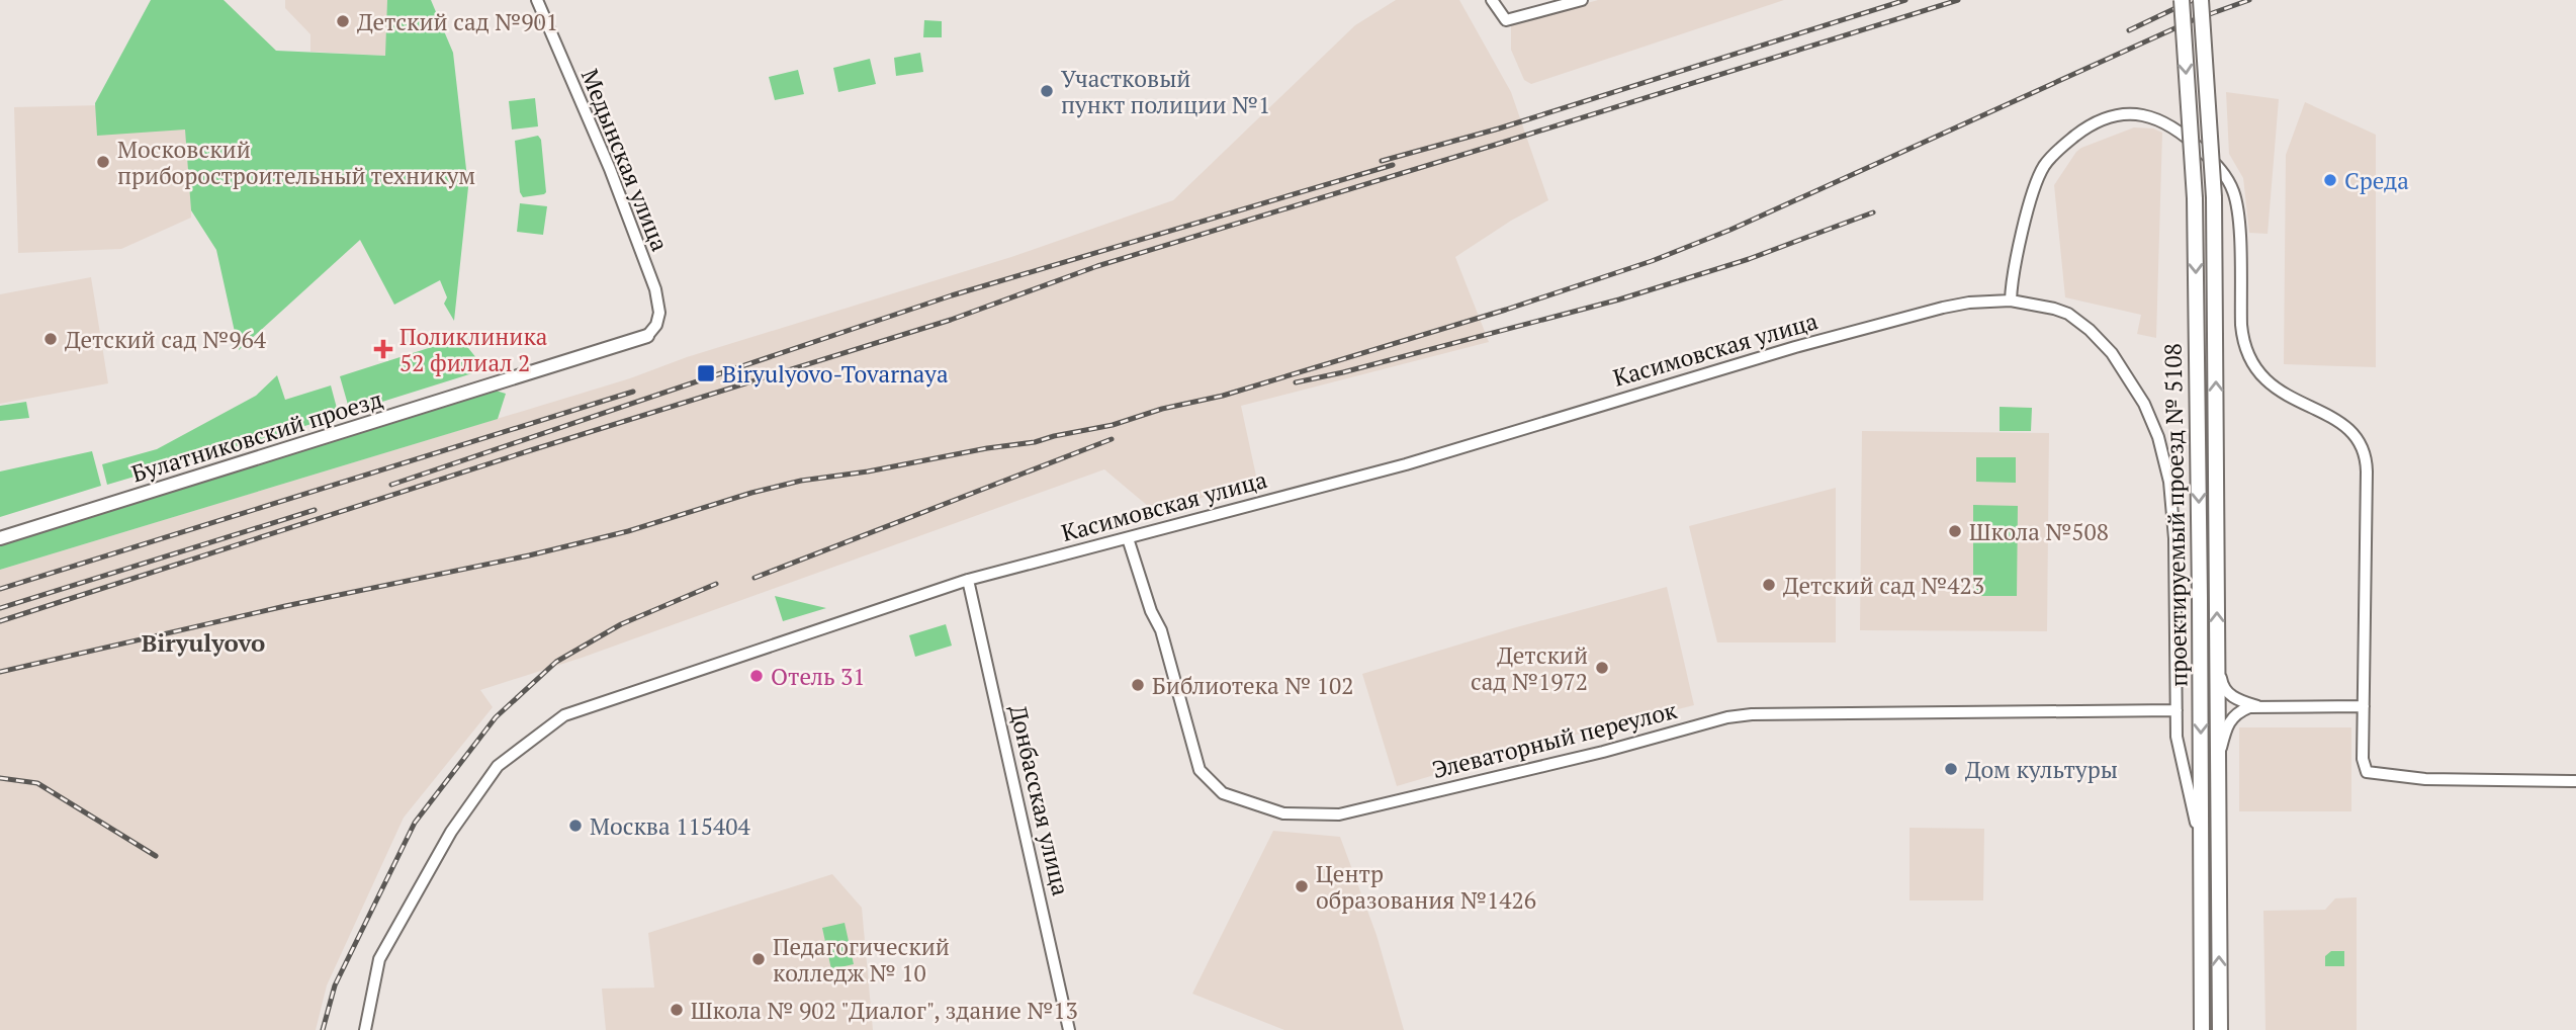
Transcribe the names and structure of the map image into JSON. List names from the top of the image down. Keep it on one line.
{"streets":{"main road":["проектируемый проезд № 5108"],"street":["Медынская улица","Касимовская улица","Булатниковский проезд","Элеваторный переулок","Донбасская улица"]},"crossings":[["Медынская улица","Булатниковский проезд"],["Касимовская улица","проектируемый проезд № 5108"],["Касимовская улица","Элеваторный переулок"],["Касимовская улица","Донбасская улица"]],"districts":["Biryulyovo"],"places":{"other":["Детский сад №901","Участковый пункт полиции №1","Московский приборостроительный техникум","Среда","Детский сад №964","Школа №508","Детский сад №423","Детский сад №1972","Отель 31","Библиотека № 102","Дом культуры","Москва 115404","Центр образования №1426","Педагогический колледж № 10","Школа № 902 \"Диалог\", здание №13"],"health":["Поликлиника 52 филиал 2"],"transit":["Biryulyovo-Tovarnaya"]}}
